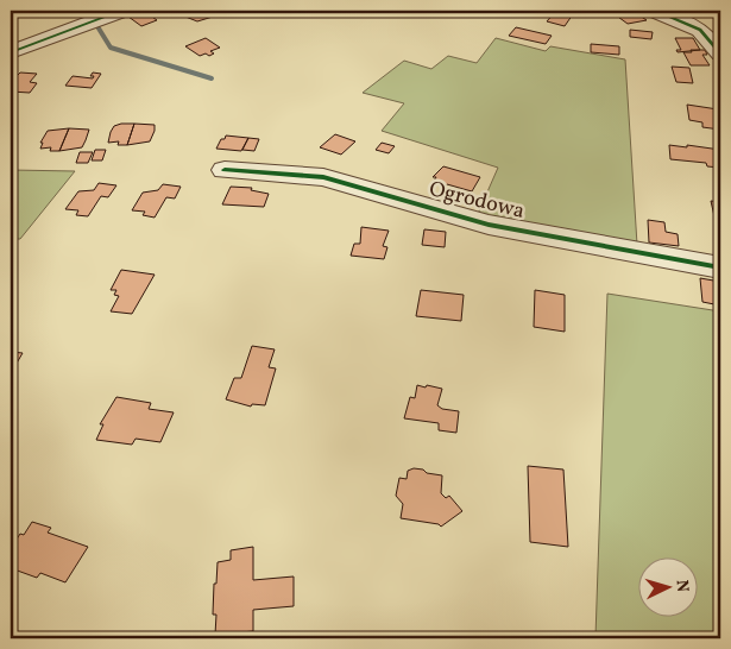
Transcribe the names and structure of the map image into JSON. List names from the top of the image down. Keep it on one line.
{"streets":{"street":["Ogrodowa"]},"north":"right"}
